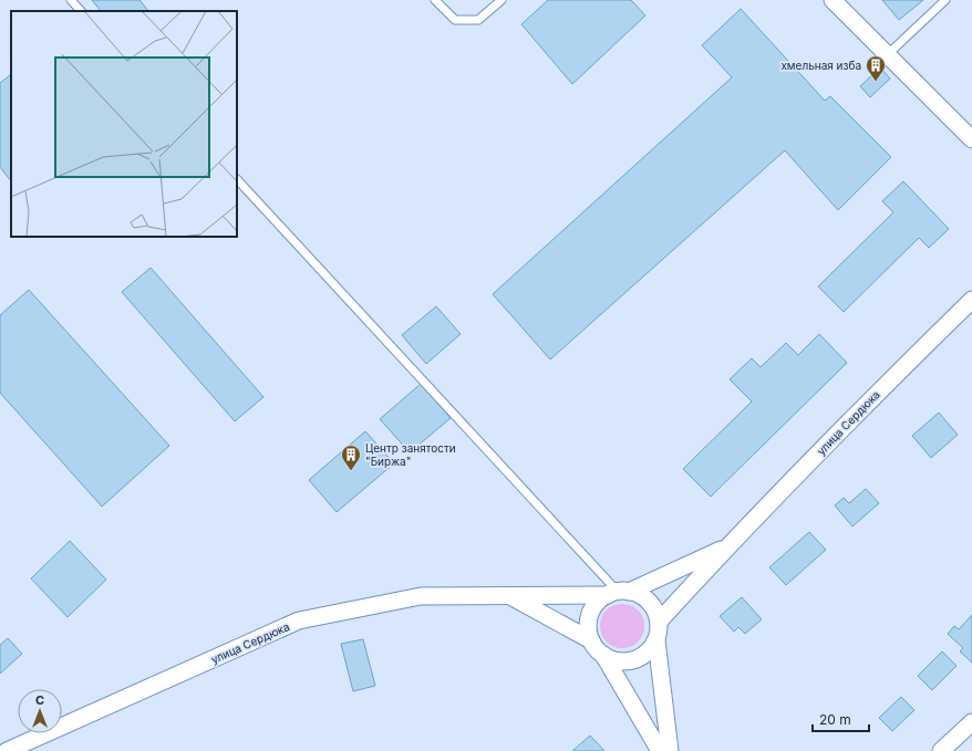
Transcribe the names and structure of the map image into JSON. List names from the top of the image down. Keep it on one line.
{"streets":{"street":["улица Сердюка"]},"places":{"building":["хмельная изба","Центр занятости \"Биржа\""]},"scale_bar":"20 m","north":"top"}
